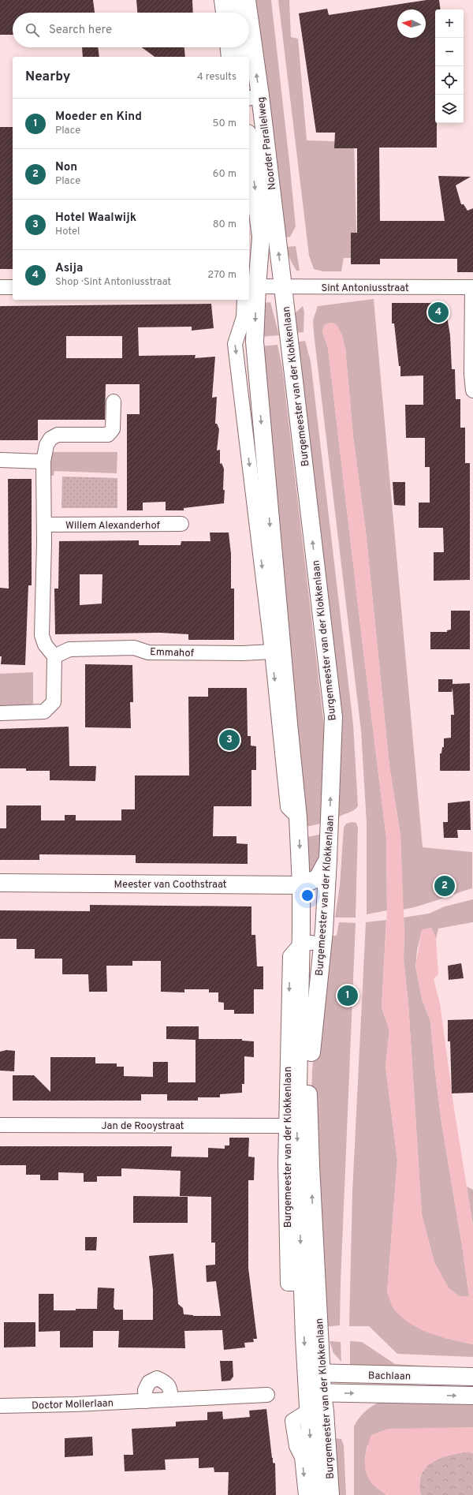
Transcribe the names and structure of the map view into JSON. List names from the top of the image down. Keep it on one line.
{"streets":{"main road":["Noorder Parallelweg","Burgemeester van der Klokkenlaan","Meester van Coothstraat","Bachlaan"],"street":["Sint Antoniusstraat","Willem Alexanderhof","Emmahof","Jan de Rooystraat","Doctor Mollerlaan"]},"crossings":[["Noorder Parallelweg","Sint Antoniusstraat"],["Noorder Parallelweg","Burgemeester van der Klokkenlaan"],["Sint Antoniusstraat","Burgemeester van der Klokkenlaan"],["Burgemeester van der Klokkenlaan","Meester van Coothstraat"],["Burgemeester van der Klokkenlaan","Jan de Rooystraat"],["Burgemeester van der Klokkenlaan","Bachlaan"]],"north":"left","page":{"map_buttons":["+","−"],"search":"Search here","heading":["Nearby","4 results"],"list":[{"mark":"1","name":"Moeder en Kind","note":"Place","value":"50 m"},{"mark":"2","name":"Non","note":"Place","value":"60 m"},{"mark":"3","name":"Hotel Waalwijk","note":"Hotel","value":"80 m"},{"mark":"4","name":"Asija","note":"Shop · Sint Antoniusstraat","value":"270 m"}],"pins":["4","3","2","1"]}}
